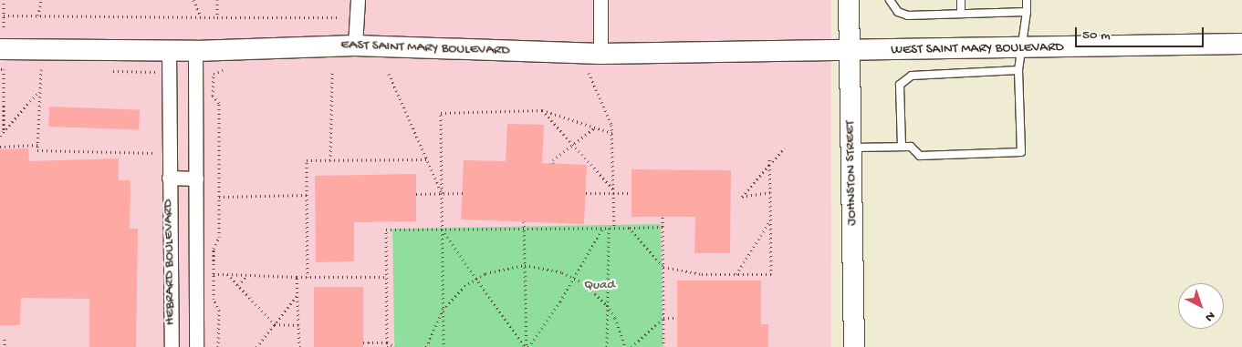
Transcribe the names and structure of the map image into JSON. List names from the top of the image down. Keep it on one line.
{"streets":{"street":["EAST SAINT MARY BOULEVARD","WEST SAINT MARY BOULEVARD","JOHNSTON STREET","HEBRARD BOULEVARD"]},"crossings":[["EAST SAINT MARY BOULEVARD","WEST SAINT MARY BOULEVARD"],["EAST SAINT MARY BOULEVARD","JOHNSTON STREET"],["EAST SAINT MARY BOULEVARD","HEBRARD BOULEVARD"],["WEST SAINT MARY BOULEVARD","JOHNSTON STREET"]],"parks":["Quad"],"scale_bar":"50 m","north":"bottom right"}
